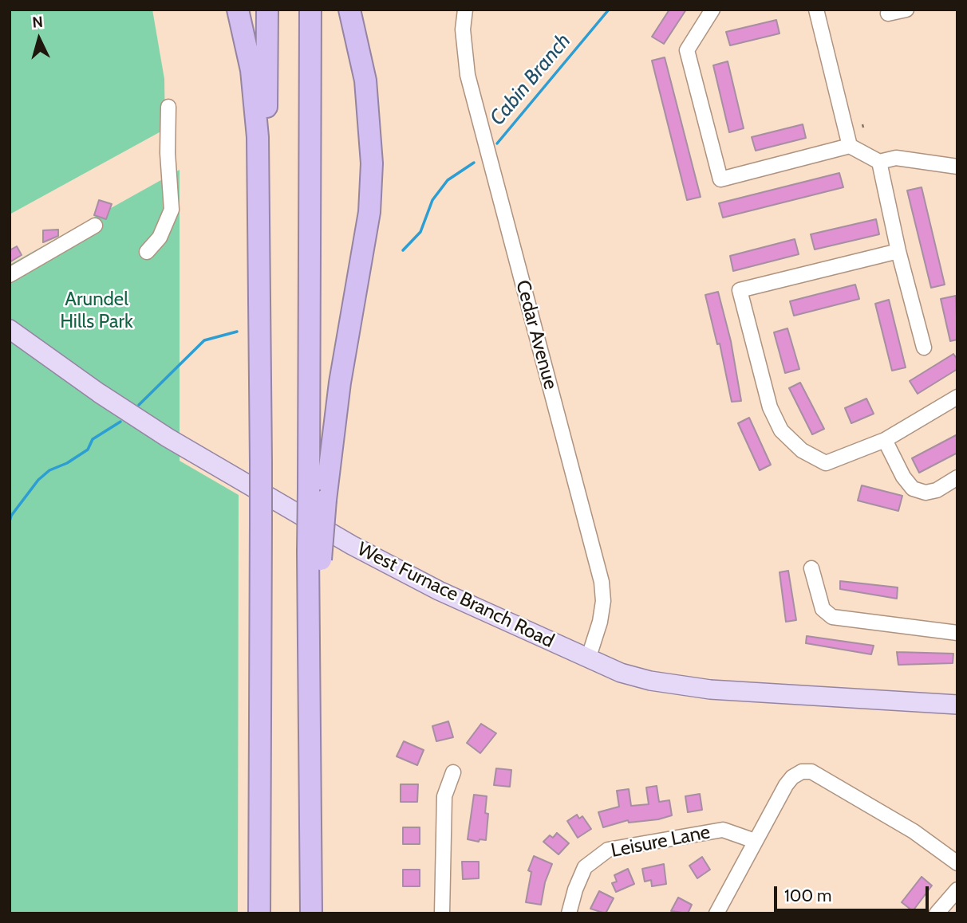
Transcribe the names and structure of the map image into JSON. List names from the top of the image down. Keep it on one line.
{"streets":{"main road":["West Furnace Branch Road"],"street":["Cedar Avenue","Leisure Lane"]},"crossings":[["Cedar Avenue","West Furnace Branch Road"]],"water":["Cabin Branch"],"parks":["Arundel Hills Park"],"scale_bar":"100 m","north":"top"}
